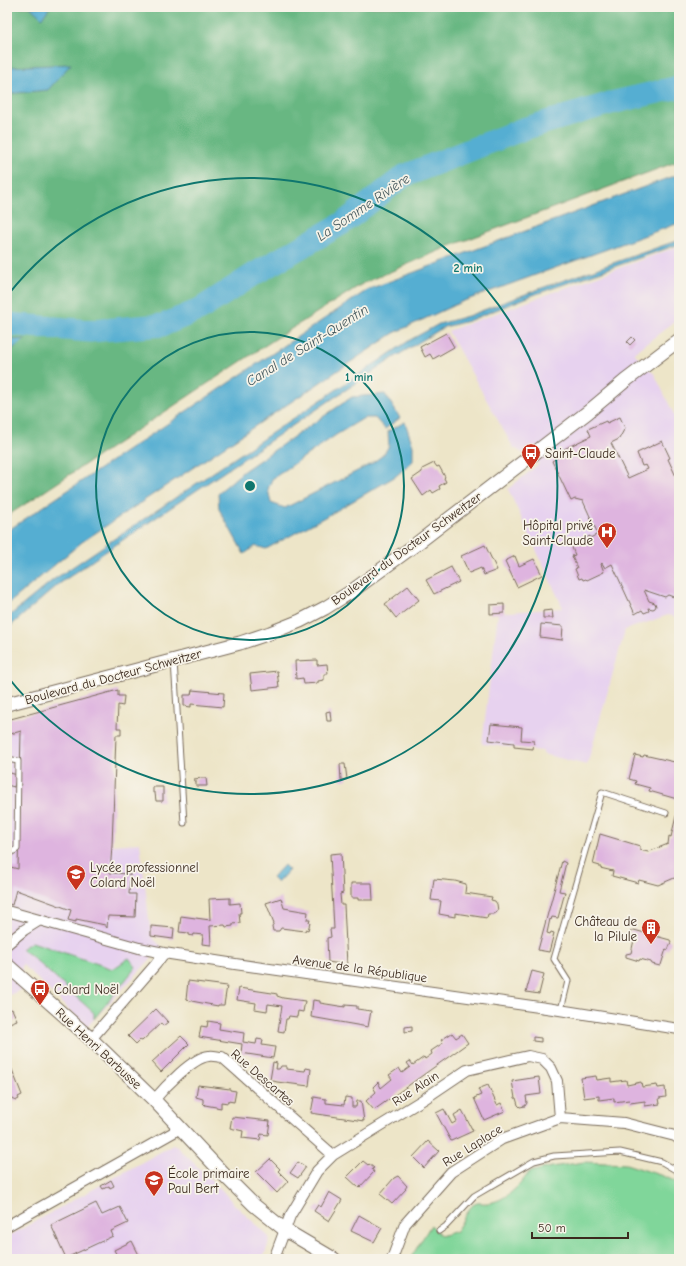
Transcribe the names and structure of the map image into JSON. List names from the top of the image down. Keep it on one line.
{"streets":{"street":["Boulevard du Docteur Schweitzer","Avenue de la République","Rue Henri Barbusse","Rue Descartes","Rue Alain","Rue Laplace"]},"crossings":[["Rue Henri Barbusse","Rue Descartes"],["Rue Henri Barbusse","Rue Alain"],["Rue Descartes","Rue Alain"],["Rue Alain","Rue Laplace"]],"water":["La Somme Rivière","Canal de Saint-Quentin"],"places":{"bus stop":["Saint-Claude","Colard Noël"],"hospital":["Hôpital privé Saint-Claude"],"school or university":["Lycée professionnel Colard Noël","École primaire Paul Bert"],"building":["Château de la Pilule"]},"scale_bar":"50 m","rings":["2 min","1 min"]}
